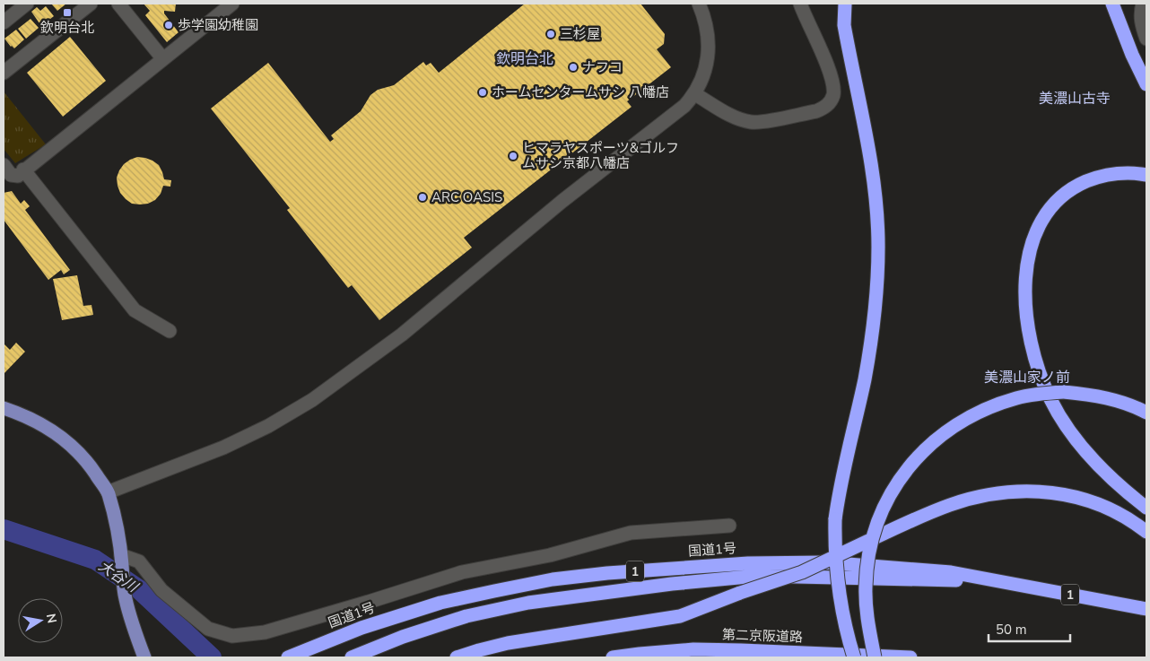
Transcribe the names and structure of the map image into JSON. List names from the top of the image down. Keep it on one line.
{"streets":{"highway":["国道1号","1","第二京阪道路"]},"districts":["欽明台北","美濃山古寺","美濃山家ノ前"],"water":["大谷川"],"places":{"transit":["欽明台北"],"other":["歩学園幼稚園","三杉屋","ナフコ","ホームセンタームサシ 八幡店","ヒマラヤスポーツ&ゴルフ ムサシ京都八幡店","ARC OASIS"]},"scale_bar":"50 m","north":"right"}
